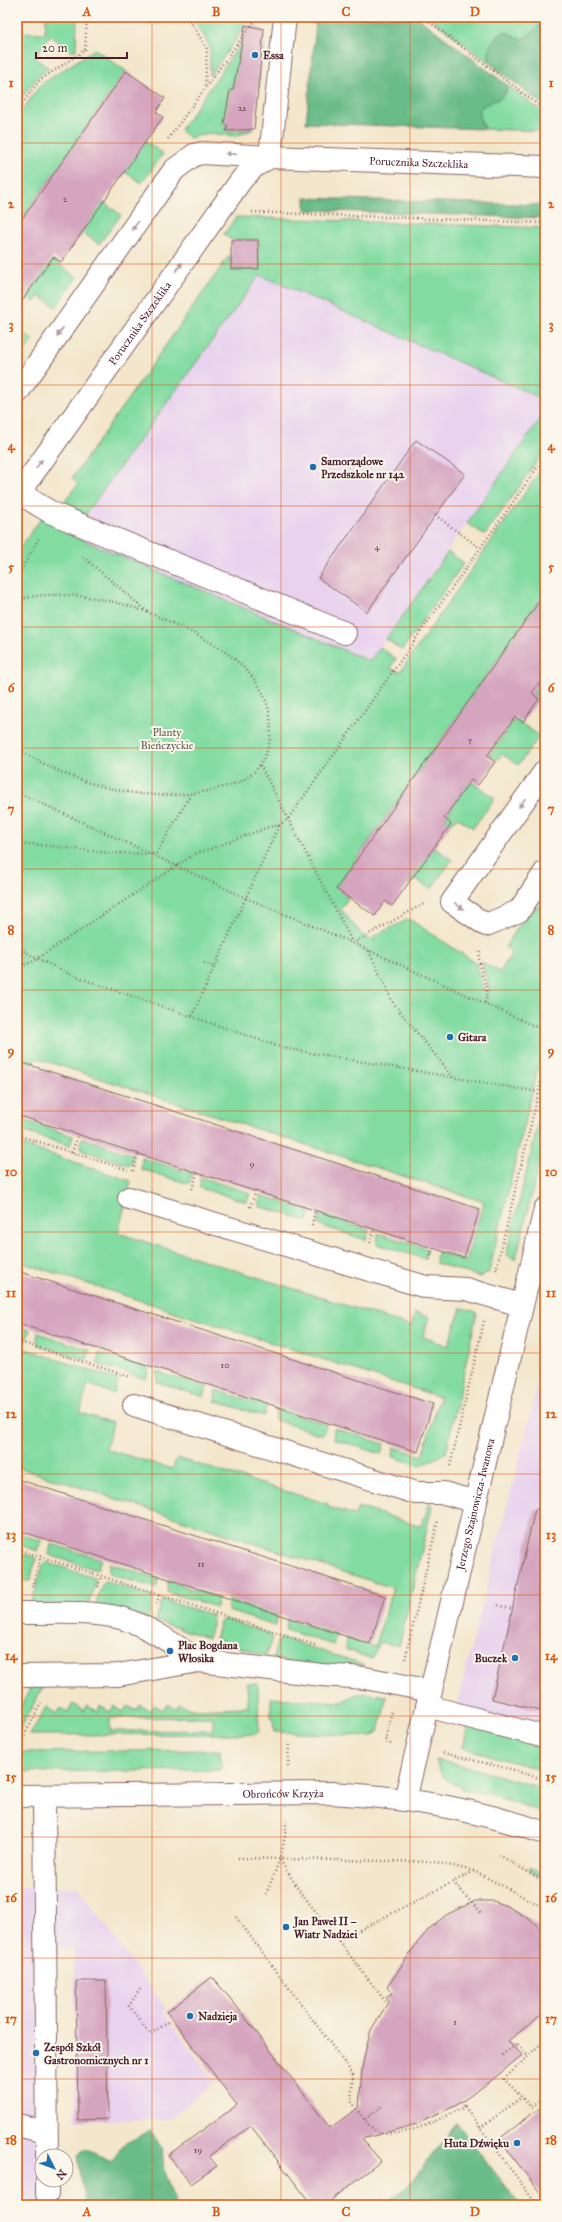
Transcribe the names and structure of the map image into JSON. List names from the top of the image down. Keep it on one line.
{"streets":{"street":["Porucznika Szczeklika","Jerzego Szajnowicza-Iwanowa","Obrońców Krzyża"]},"crossings":[["Jerzego Szajnowicza-Iwanowa","Obrońców Krzyża"]],"parks":["Planty Bieńczyckie"],"places":["Essa","Samorządowe Przedszkole nr 142","Gitara","Plac Bogdana Włosika","Buczek","Jan Paweł II – Wiatr Nadziei","Nadzieja","Zespół Szkół Gastronomicznych nr 1","Huta Dźwięku"],"house_numbers":["2a","2","4","5","9","10","11","1","19"],"scale_bar":"20 m","north":"bottom right","grid":{"columns":["A","B","C","D"],"rows":["1","2","3","4","5","6","7","8","9","10","11","12","13","14","15","16","17","18"]}}
